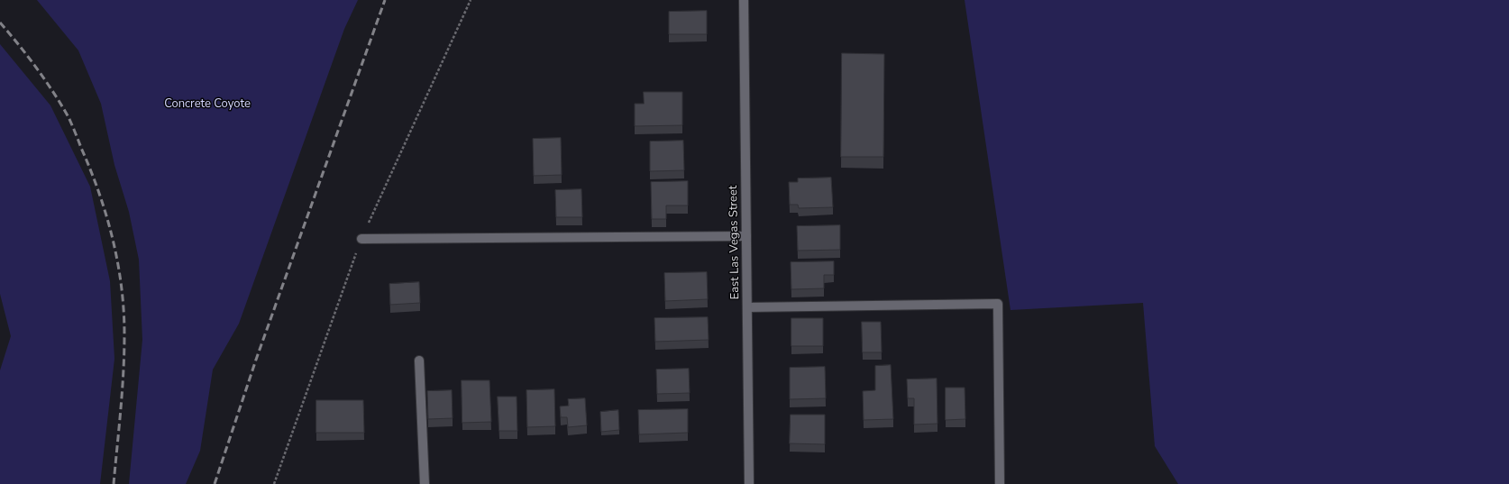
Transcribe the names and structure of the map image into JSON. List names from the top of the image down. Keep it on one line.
{"streets":{"street":["East Las Vegas Street"]},"parks":["Concrete Coyote"]}
